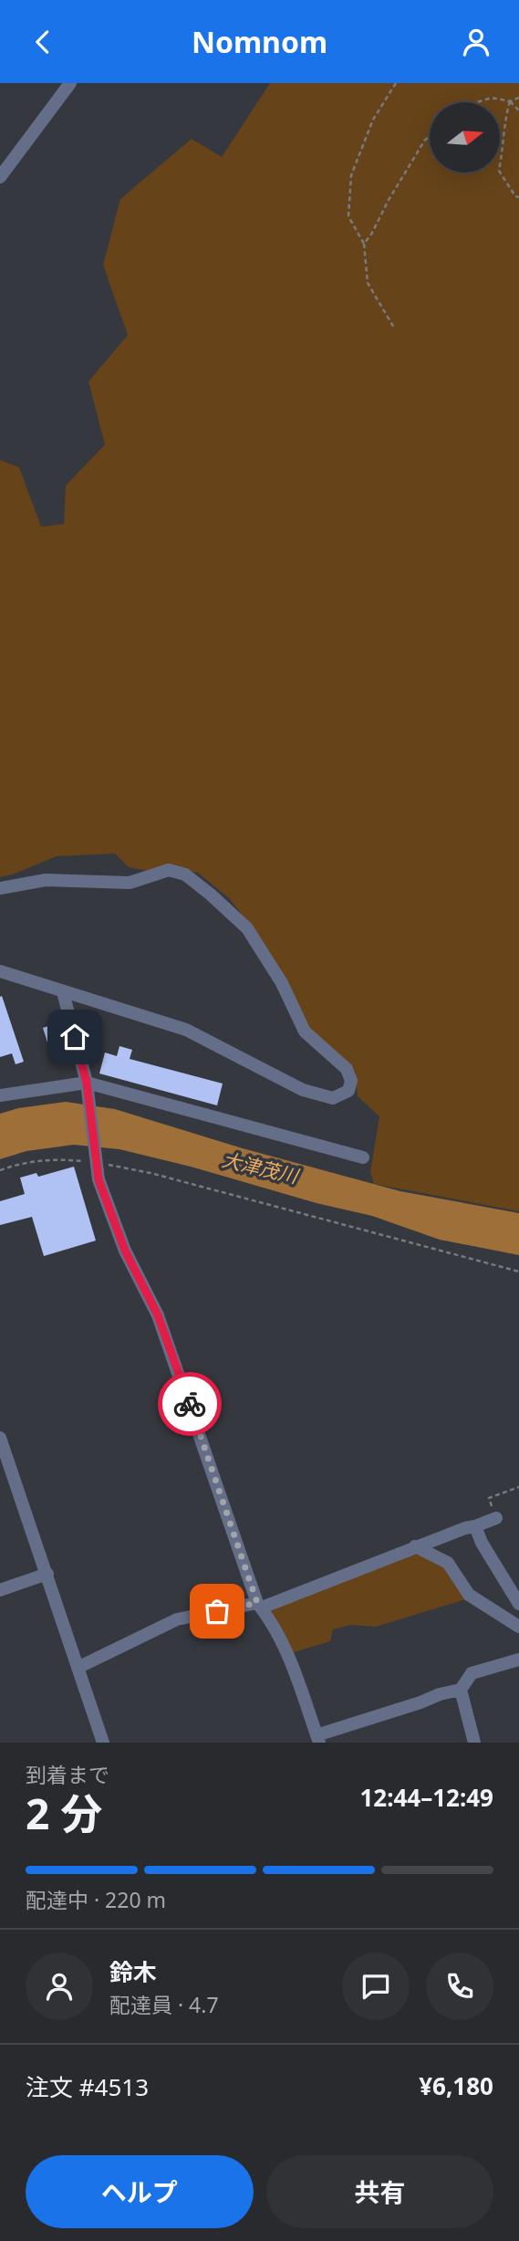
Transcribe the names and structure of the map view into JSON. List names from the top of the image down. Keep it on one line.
{"water":["大津茂川"],"north":"right","page":{"header":"Nomnom","heading":["2 分","到着まで","12:44–12:49"],"panel":["鈴木","配達員 · 4.7","注文 #4513","¥6,180"],"bar":"配達中 · 220 m","buttons":["ヘルプ","共有"]}}
